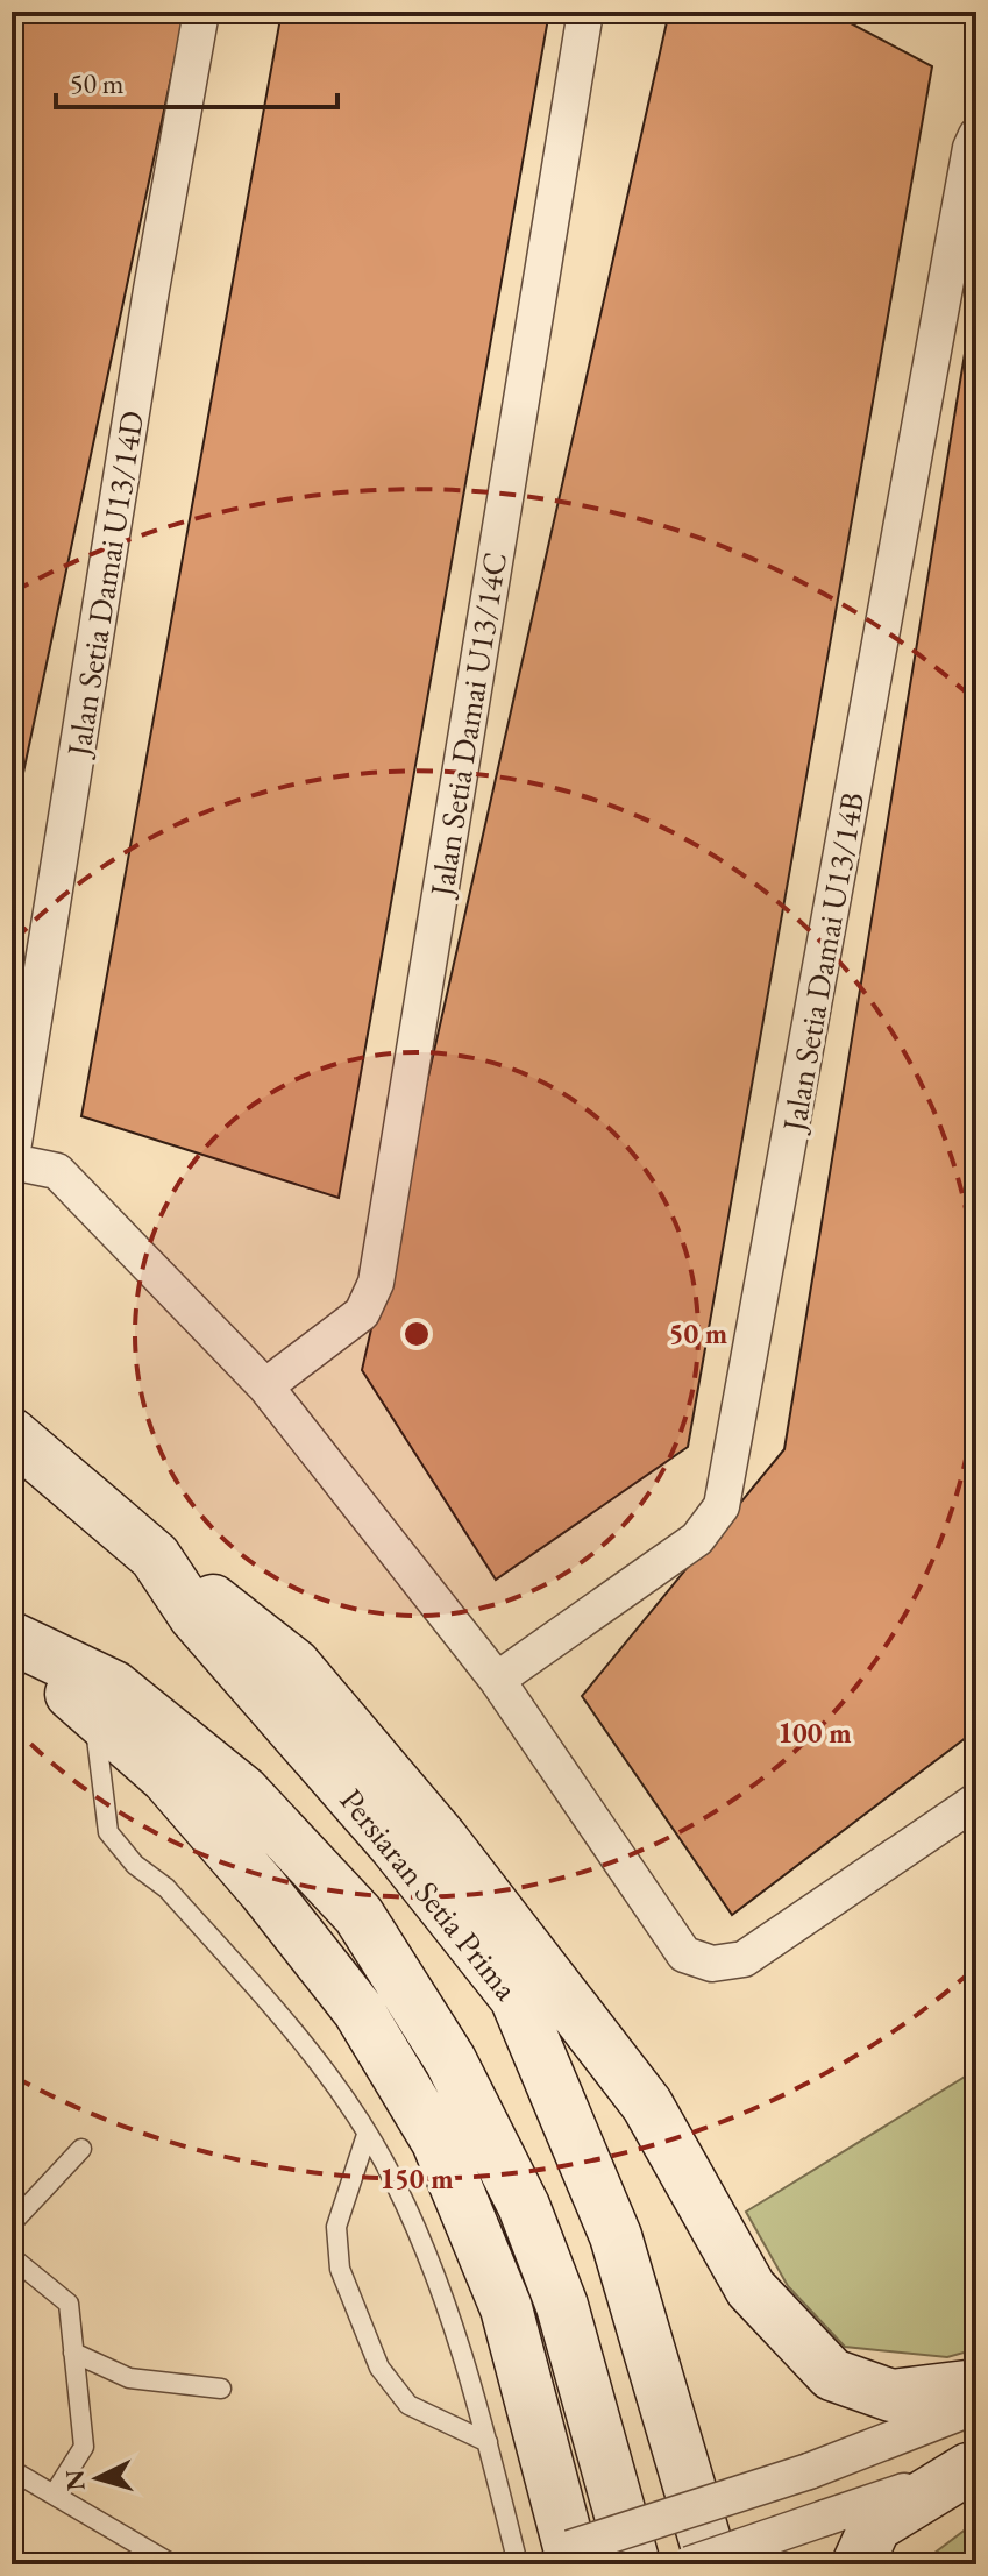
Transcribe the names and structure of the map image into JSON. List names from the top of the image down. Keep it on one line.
{"streets":{"street":["Jalan Setia Damai U13/14D","Jalan Setia Damai U13/14C","Jalan Setia Damai U13/14B","Persiaran Setia Prima"]},"scale_bar":"50 m","north":"left","rings":["50 m","100 m","150 m"]}
